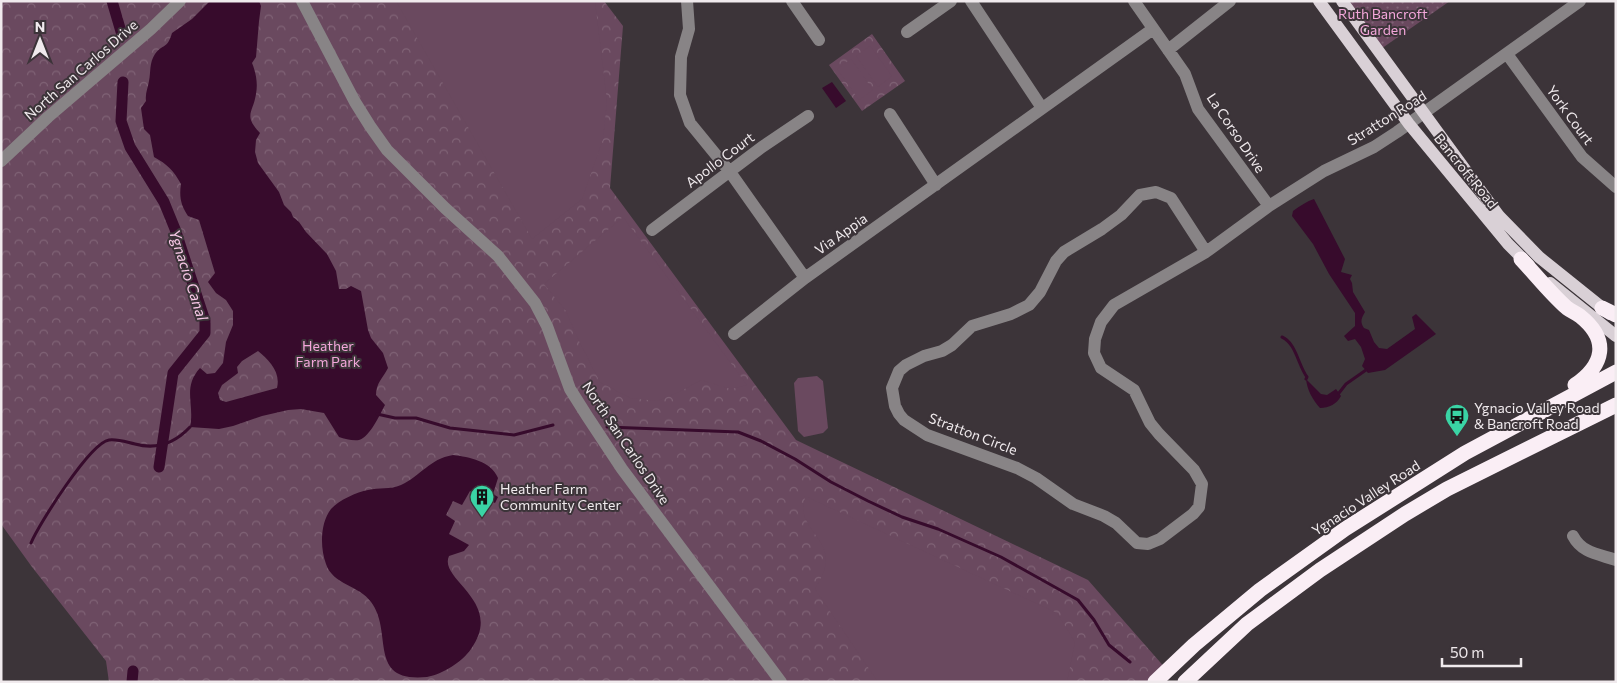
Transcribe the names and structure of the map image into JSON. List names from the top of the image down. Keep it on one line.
{"streets":{"highway":["Ygnacio Valley Road"],"main road":["Bancroft Road"],"street":["North San Carlos Drive","York Court","Stratton Road","La Corso Drive","Apollo Court","Via Appia","Stratton Circle"]},"crossings":[["York Court","Stratton Road"],["Stratton Road","La Corso Drive"],["Stratton Road","Bancroft Road"],["Stratton Road","Stratton Circle"],["La Corso Drive","Via Appia"]],"water":["Ygnacio Canal"],"parks":["Ruth Bancroft Garden","Heather Farm Park"],"places":{"bus stop":["Ygnacio Valley Road & Bancroft Road"],"building":["Heather Farm Community Center"]},"scale_bar":"50 m","north":"top"}
